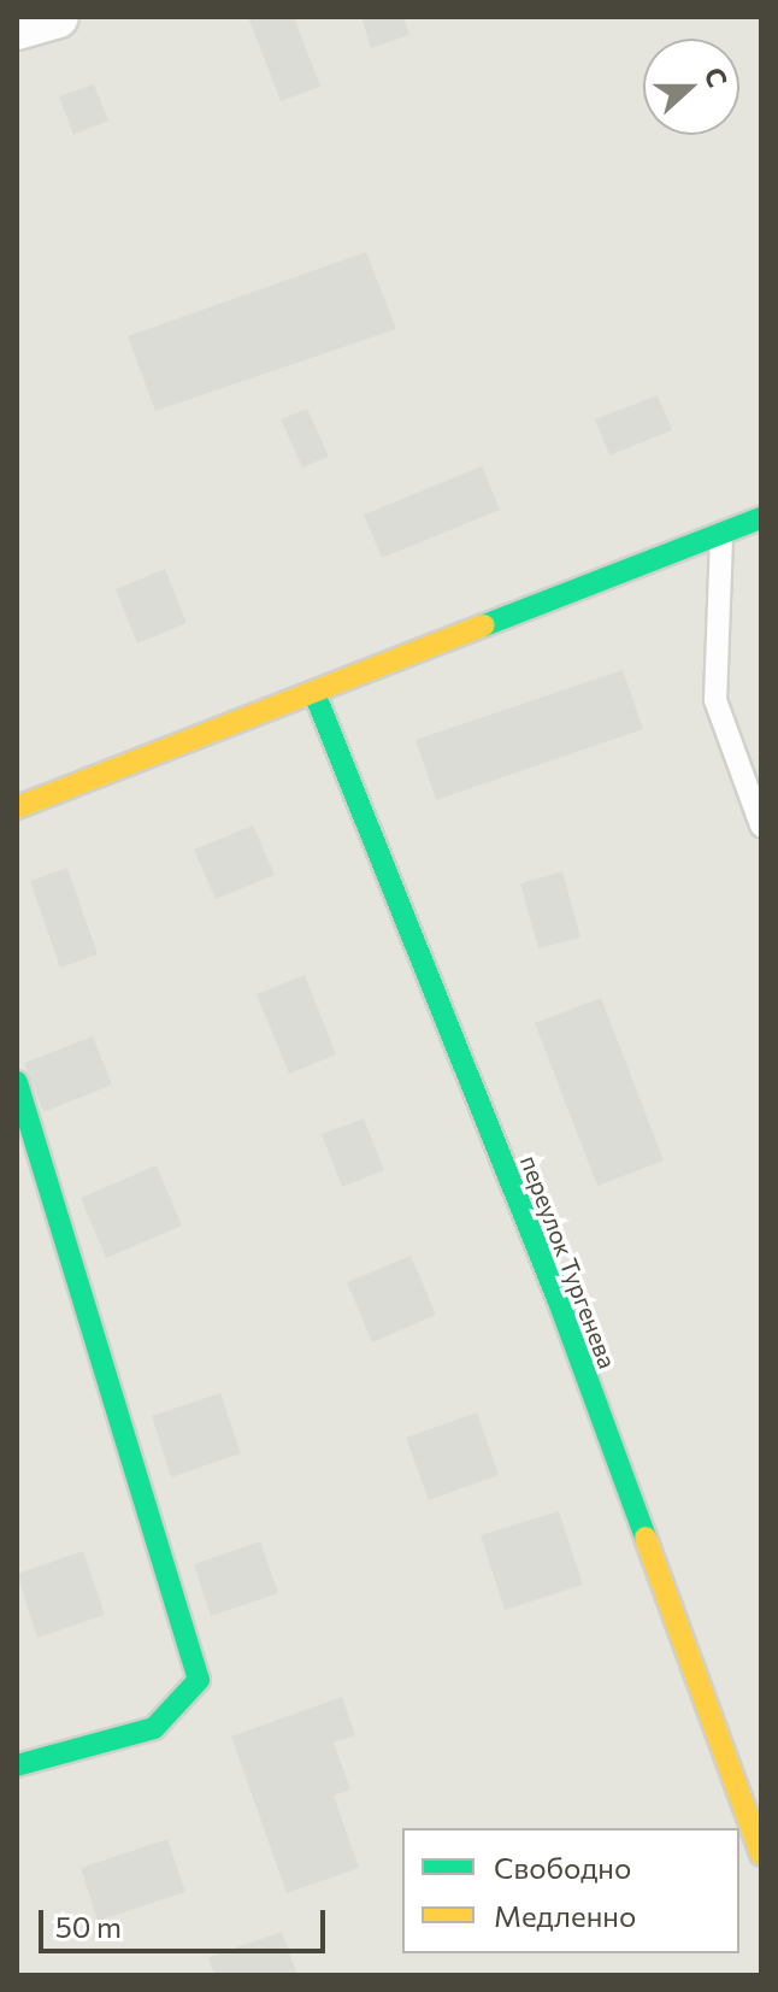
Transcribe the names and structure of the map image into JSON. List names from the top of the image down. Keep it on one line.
{"streets":{"street":["переулок Тургенева"]},"legend":["Свободно","Медленно"],"scale_bar":"50 m","north":"right"}
